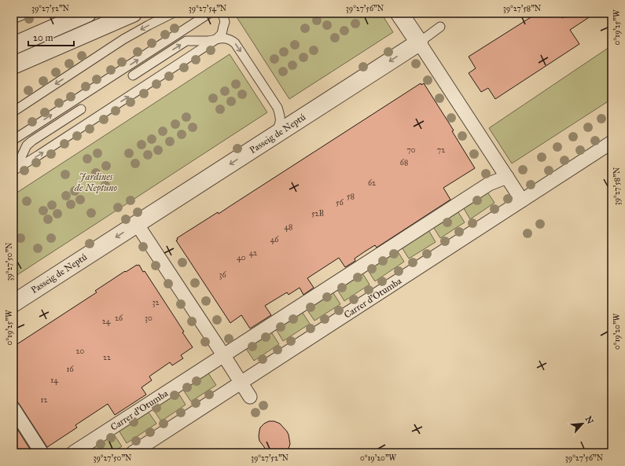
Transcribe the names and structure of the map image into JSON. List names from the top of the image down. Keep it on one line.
{"streets":{"street":["Passeig de Neptú","Carrer d'Otumba"]},"one_way":["Passeig de Neptú"],"parks":["Jardines de Neptuno"],"house_numbers":["70","72","68","62","58","56","52B","48","46","42","40","36","32","26","30","24","20","22","16","14","12"],"scale_bar":"20 m","north":"top right","coordinates":["39°27'52\"N","39°27'54\"N","39°27'56\"N","39°27'58\"N","0°19'25\"W","39°27'50\"N","0°19'20\"W"]}
